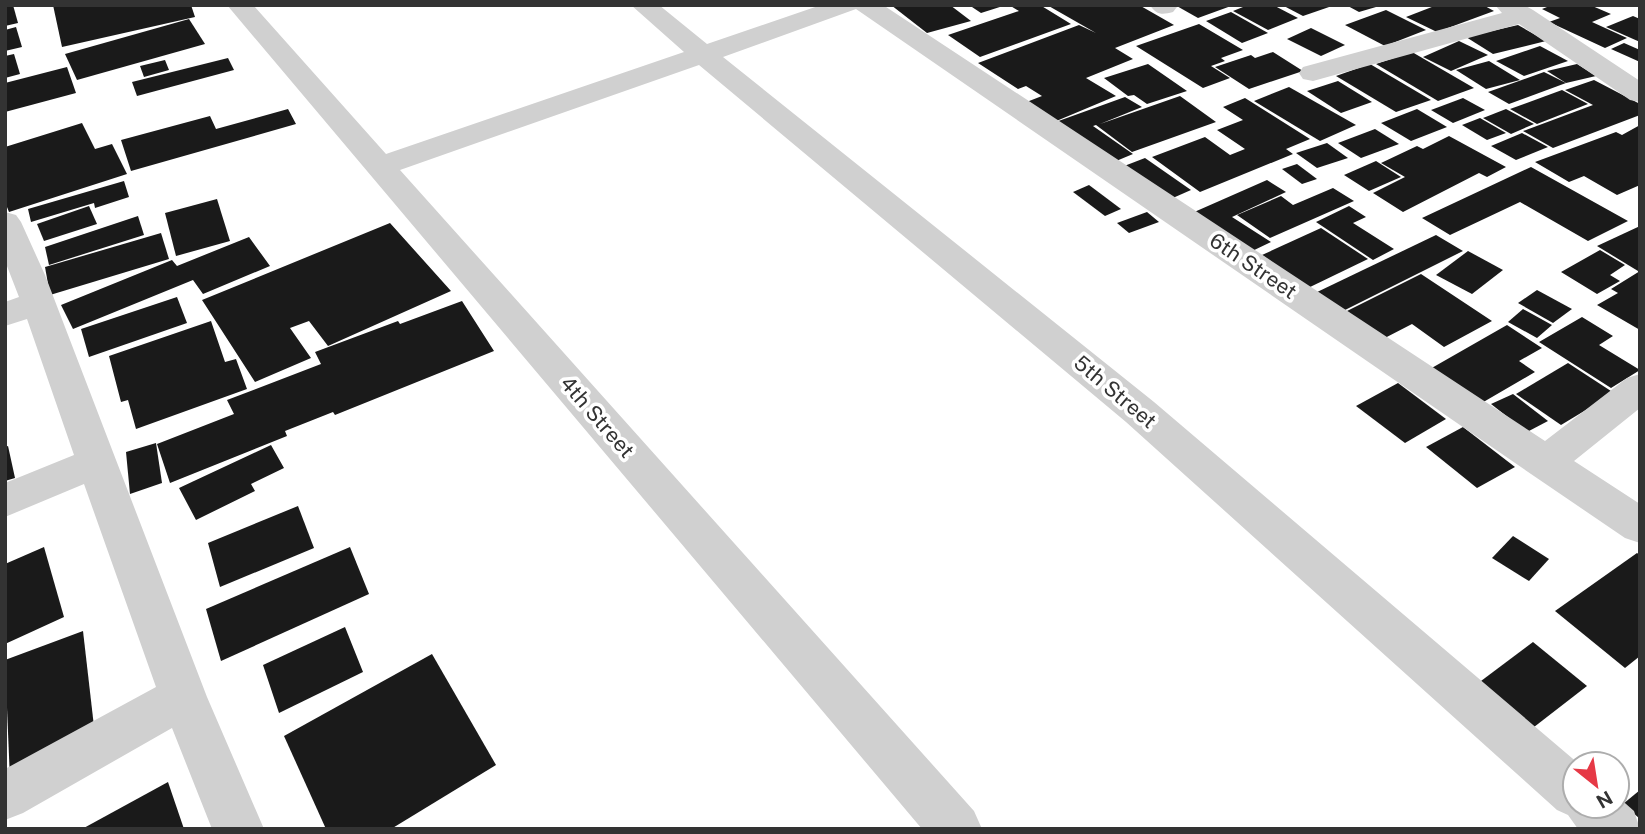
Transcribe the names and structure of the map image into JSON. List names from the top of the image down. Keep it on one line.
{"streets":{"street":["6th Street","5th Street","4th Street"]},"north":"bottom right"}
